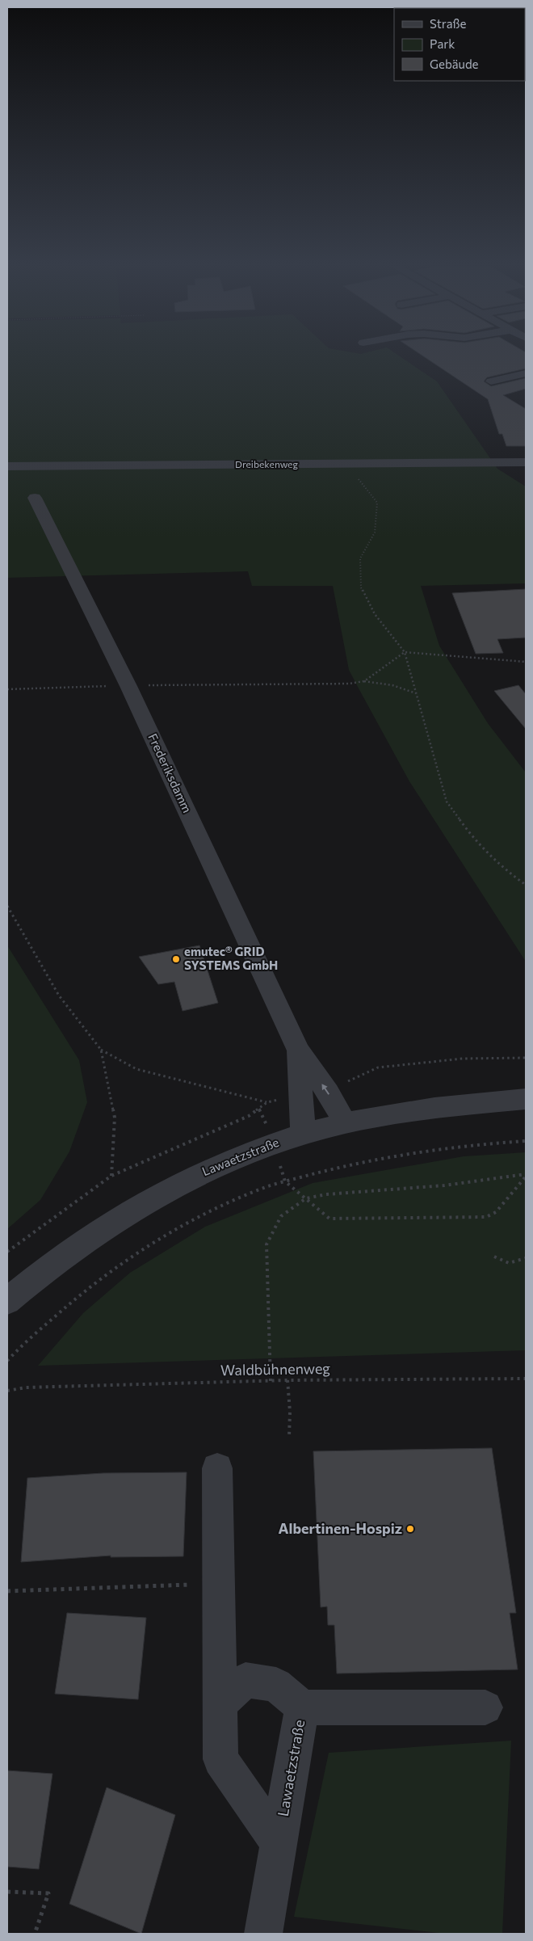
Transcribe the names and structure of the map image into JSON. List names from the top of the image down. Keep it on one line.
{"streets":{"street":["Dreibekenweg","Frederiksdamm","Lawaetzstraße"],"path":["Waldbühnenweg"]},"crossings":[["Frederiksdamm","Lawaetzstraße"]],"places":["emutec® GRID SYSTEMS GmbH","Albertinen-Hospiz"],"legend":["Straße","Park","Gebäude"]}
